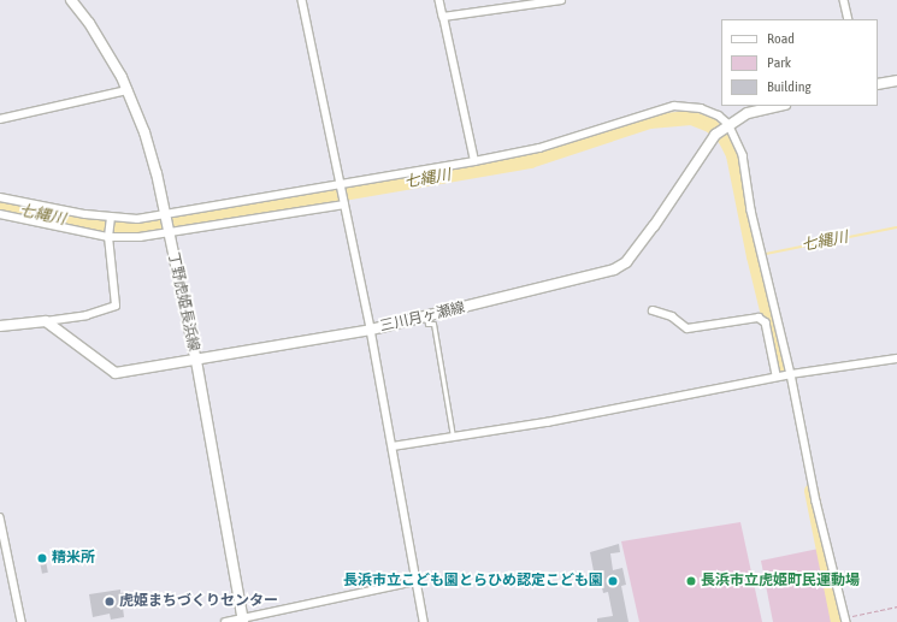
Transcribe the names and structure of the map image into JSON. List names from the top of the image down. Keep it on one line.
{"streets":{"main road":["丁野虎姫長浜線","三川月ヶ瀬線"]},"crossings":[["丁野虎姫長浜線","三川月ヶ瀬線"]],"water":["七縄川"],"places":["精米所","長浜市立こども園とらひめ認定こども園","長浜市立虎姫町民運動場","虎姫まちづくりセンター"],"legend":["Road","Park","Building"]}
